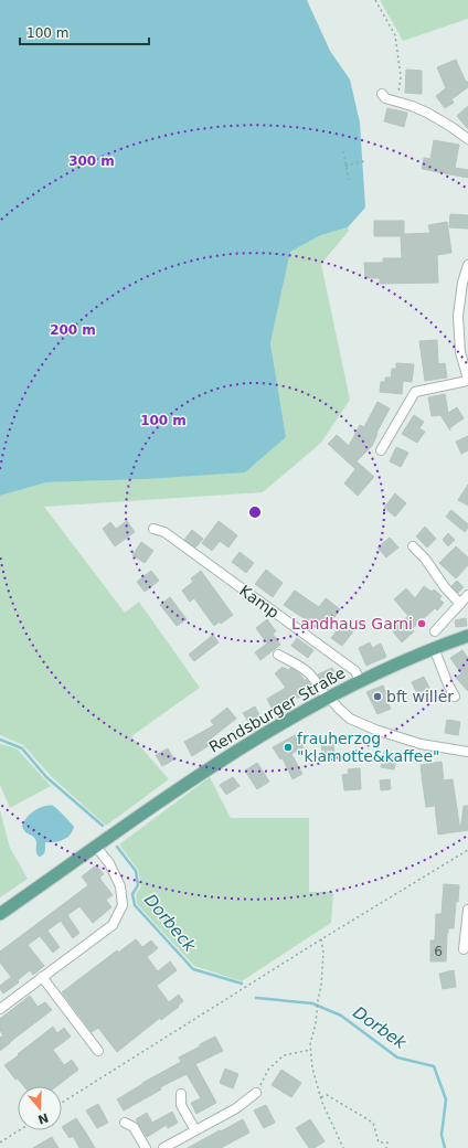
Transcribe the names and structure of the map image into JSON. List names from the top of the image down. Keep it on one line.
{"streets":{"main road":["Rendsburger Straße"],"street":["Kamp"]},"crossings":[["Kamp","Rendsburger Straße"]],"water":["Dorbeck","Dorbek"],"places":["Landhaus Garni","bft willer","frauherzog \"klamotte&kaffee\""],"house_numbers":["6"],"scale_bar":"100 m","north":"bottom","rings":["300 m","200 m","100 m"]}
